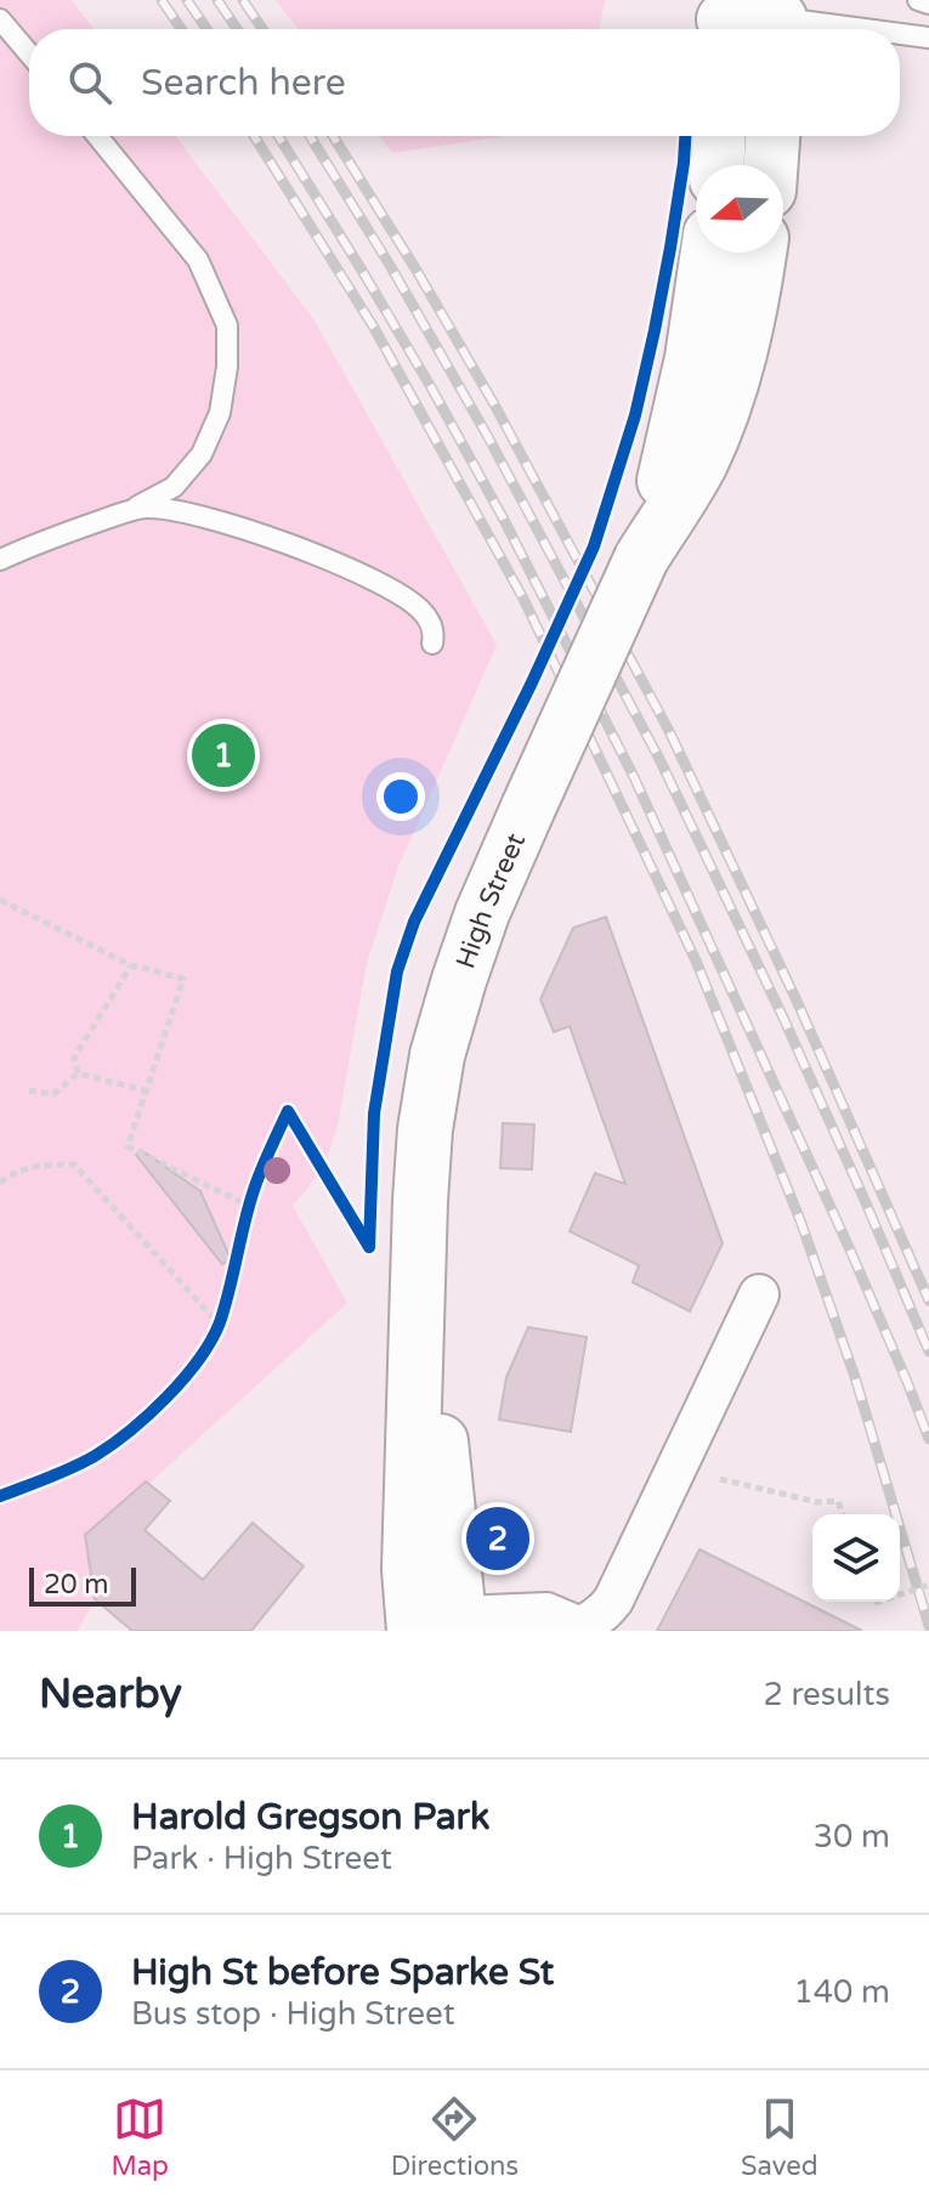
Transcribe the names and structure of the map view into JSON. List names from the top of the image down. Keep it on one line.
{"streets":{"main road":["High Street"]},"scale_bar":"20 m","north":"left","page":{"search":"Search here","pins":["1","2"],"scale":"20 m","heading":["Nearby","2 results"],"list":[{"mark":"1","name":"Harold Gregson Park","note":"Park · High Street","value":"30 m"},{"mark":"2","name":"High St before Sparke St","note":"Bus stop · High Street","value":"140 m"}],"nav":["Map","Directions","Saved"]}}
